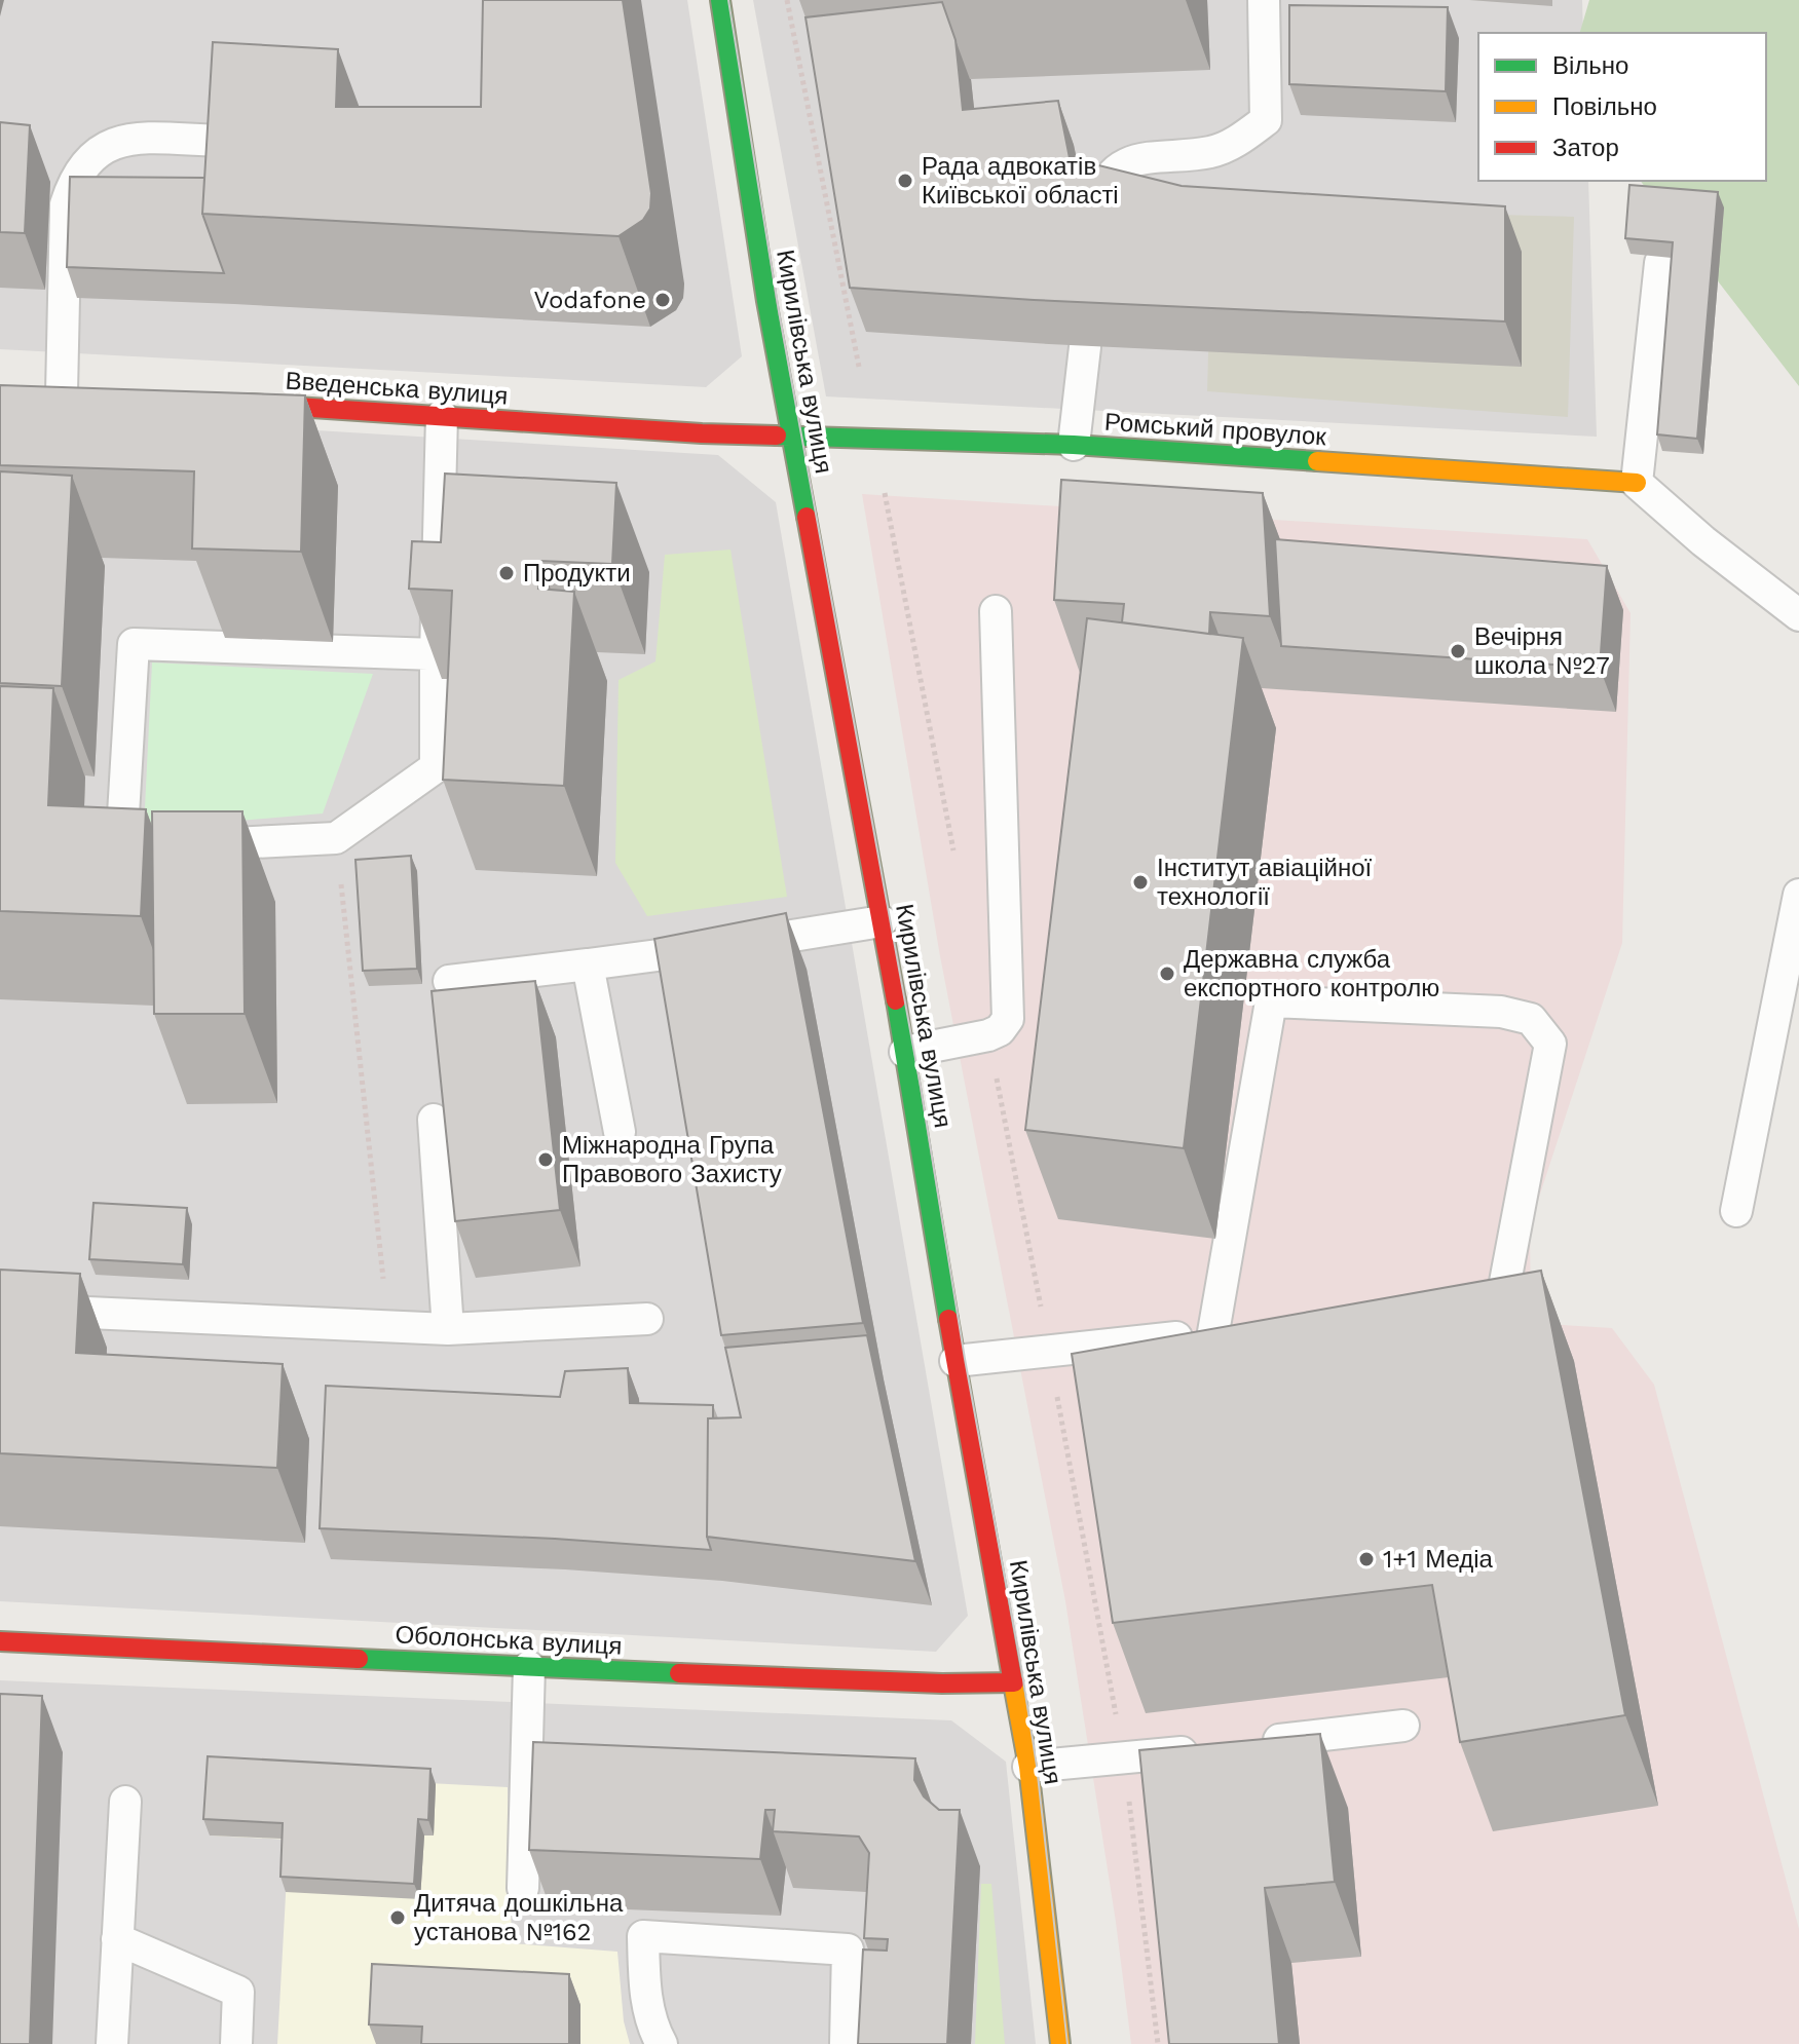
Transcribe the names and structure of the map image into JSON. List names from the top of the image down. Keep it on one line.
{"streets":{"street":["Кирилівська вулиця","Введенська вулиця","Ромський провулок","Оболонська вулиця"]},"crossings":[["Кирилівська вулиця","Введенська вулиця"],["Кирилівська вулиця","Ромський провулок"],["Кирилівська вулиця","Оболонська вулиця"],["Введенська вулиця","Ромський провулок"]],"places":["Рада адвокатів Київської області","Vodafone","Продукти","Вечірня школа №27","Інститут авіаційної технології","Державна служба експортного контролю","Міжнародна Група Правового Захисту","1+1 Медіа","Дитяча дошкільна установа №162"],"legend":["Вільно","Повільно","Затор"]}
